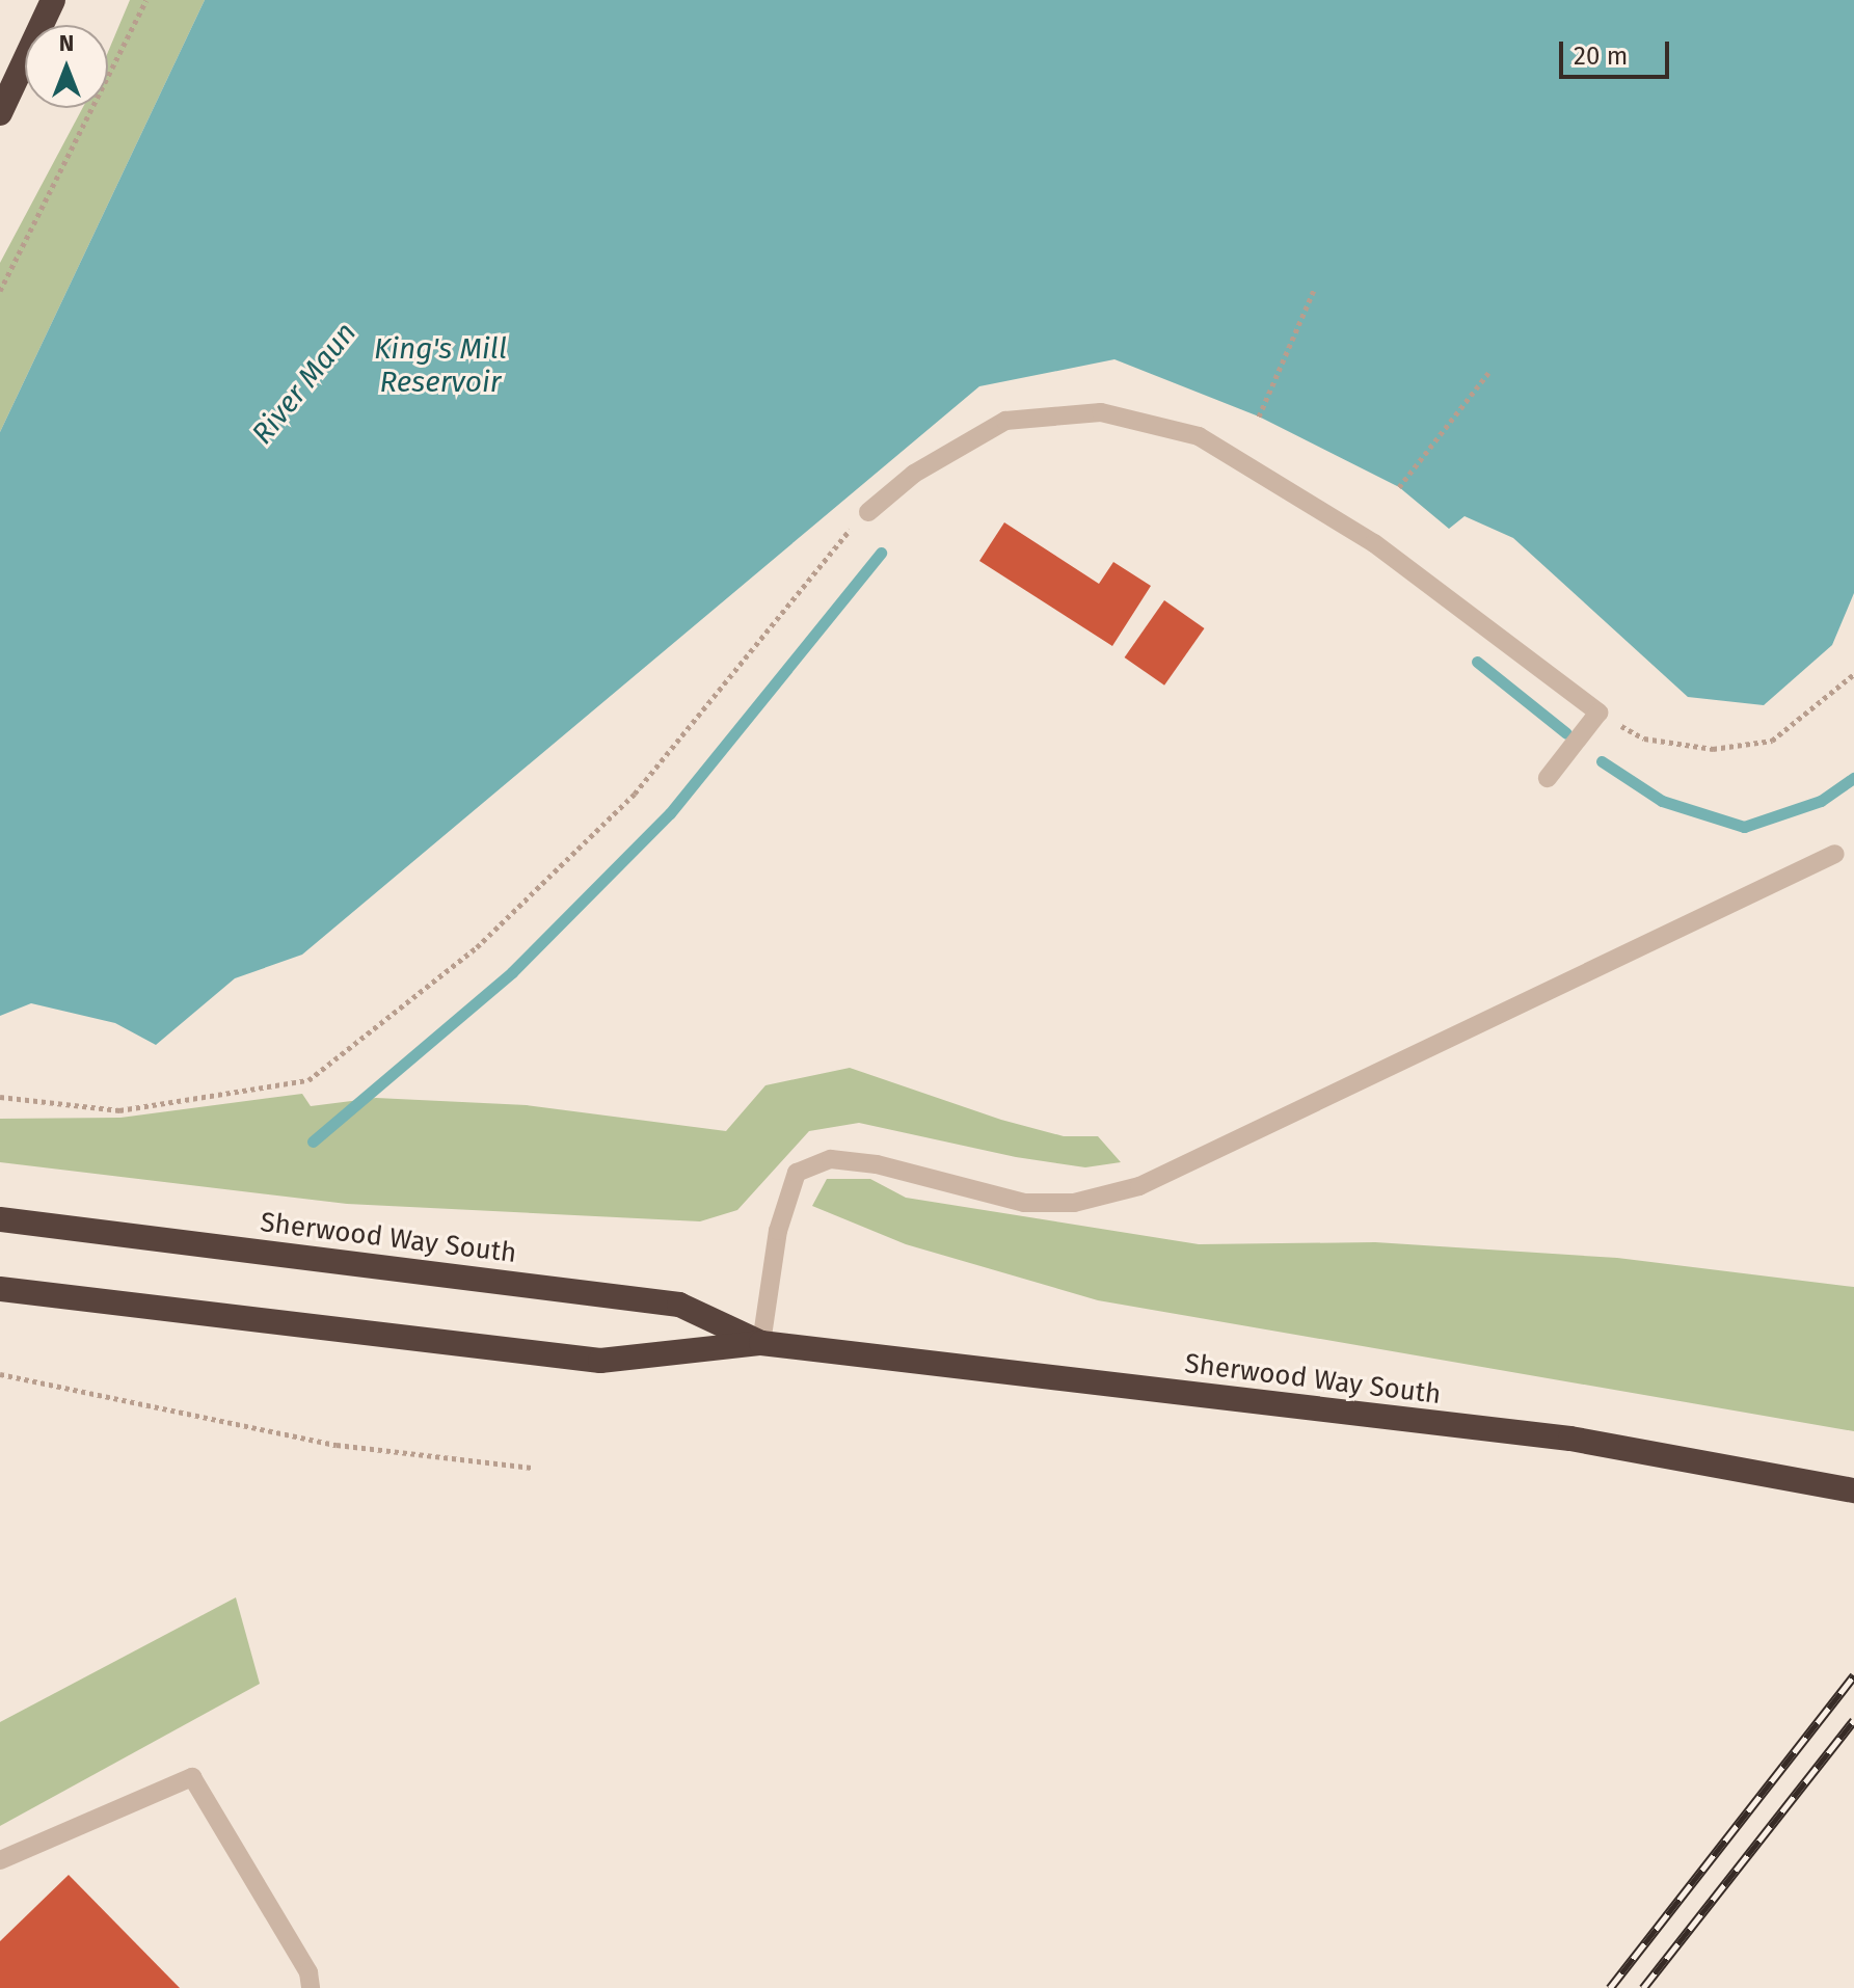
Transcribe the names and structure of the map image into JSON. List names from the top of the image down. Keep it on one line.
{"streets":{"highway":["Sherwood Way South"]},"water":["King's Mill Reservoir","River Maun"],"scale_bar":"20 m","north":"top"}
